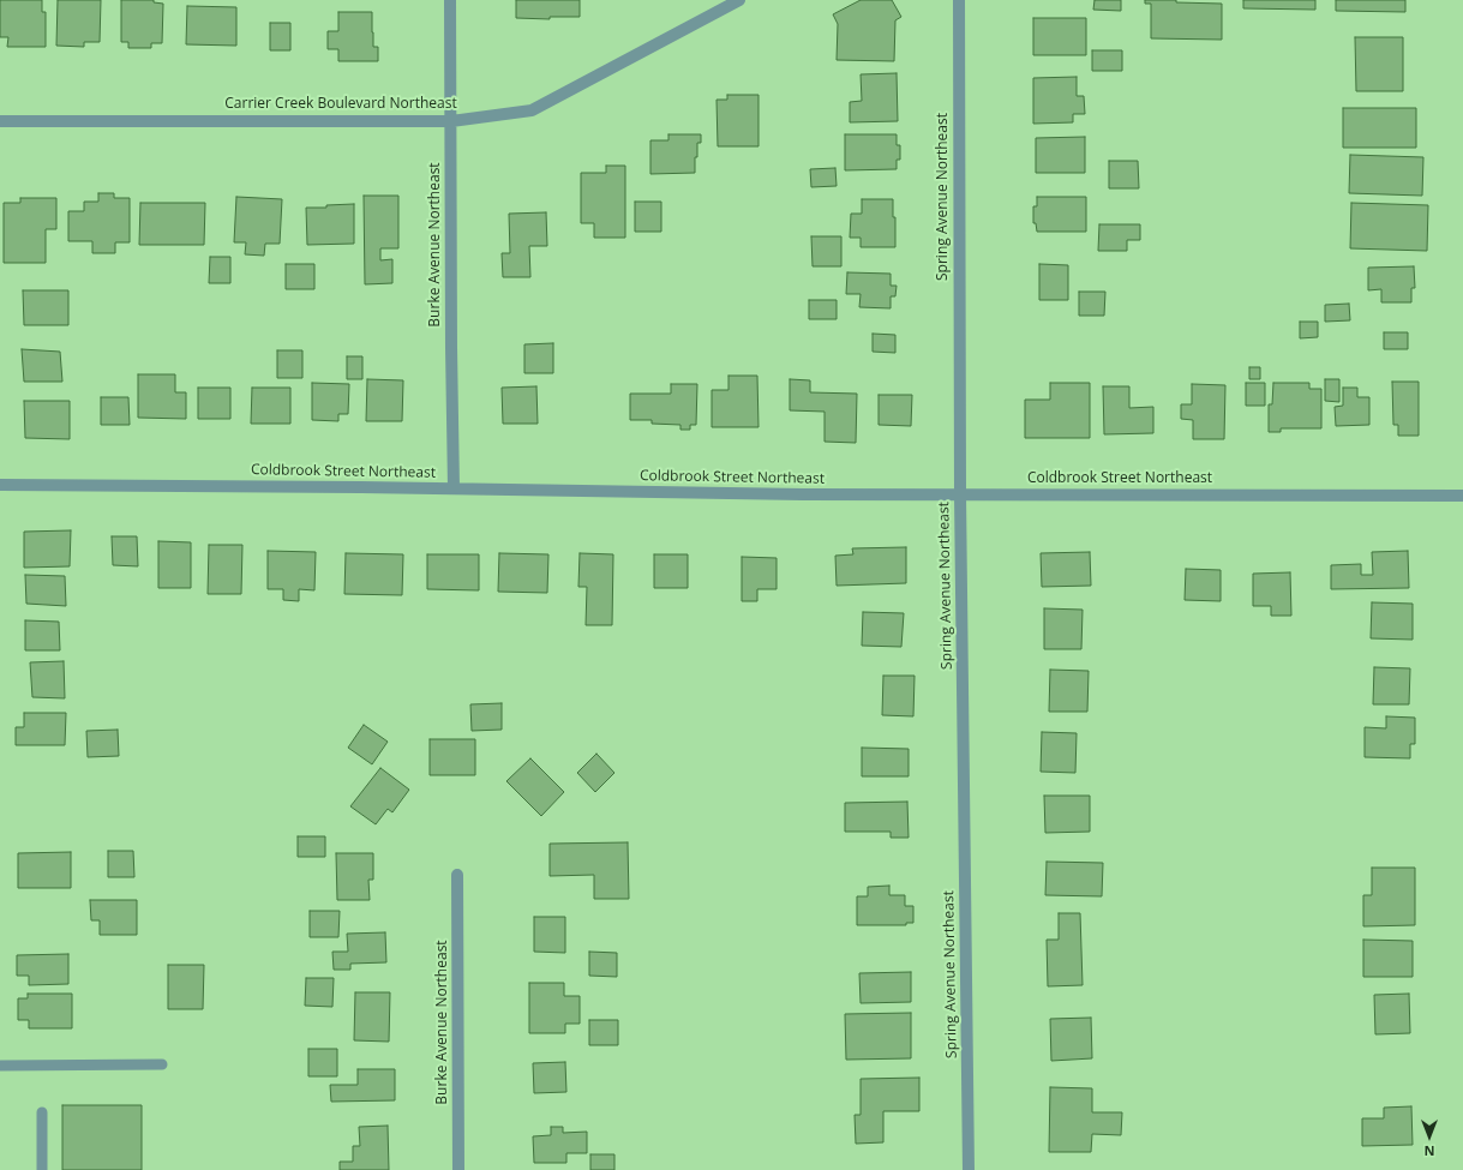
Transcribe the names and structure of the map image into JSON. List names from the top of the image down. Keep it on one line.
{"streets":{"street":["Carrier Creek Boulevard Northeast","Spring Avenue Northeast","Burke Avenue Northeast","Coldbrook Street Northeast"]},"crossings":[["Carrier Creek Boulevard Northeast","Burke Avenue Northeast"],["Spring Avenue Northeast","Coldbrook Street Northeast"],["Burke Avenue Northeast","Coldbrook Street Northeast"]],"north":"bottom"}
